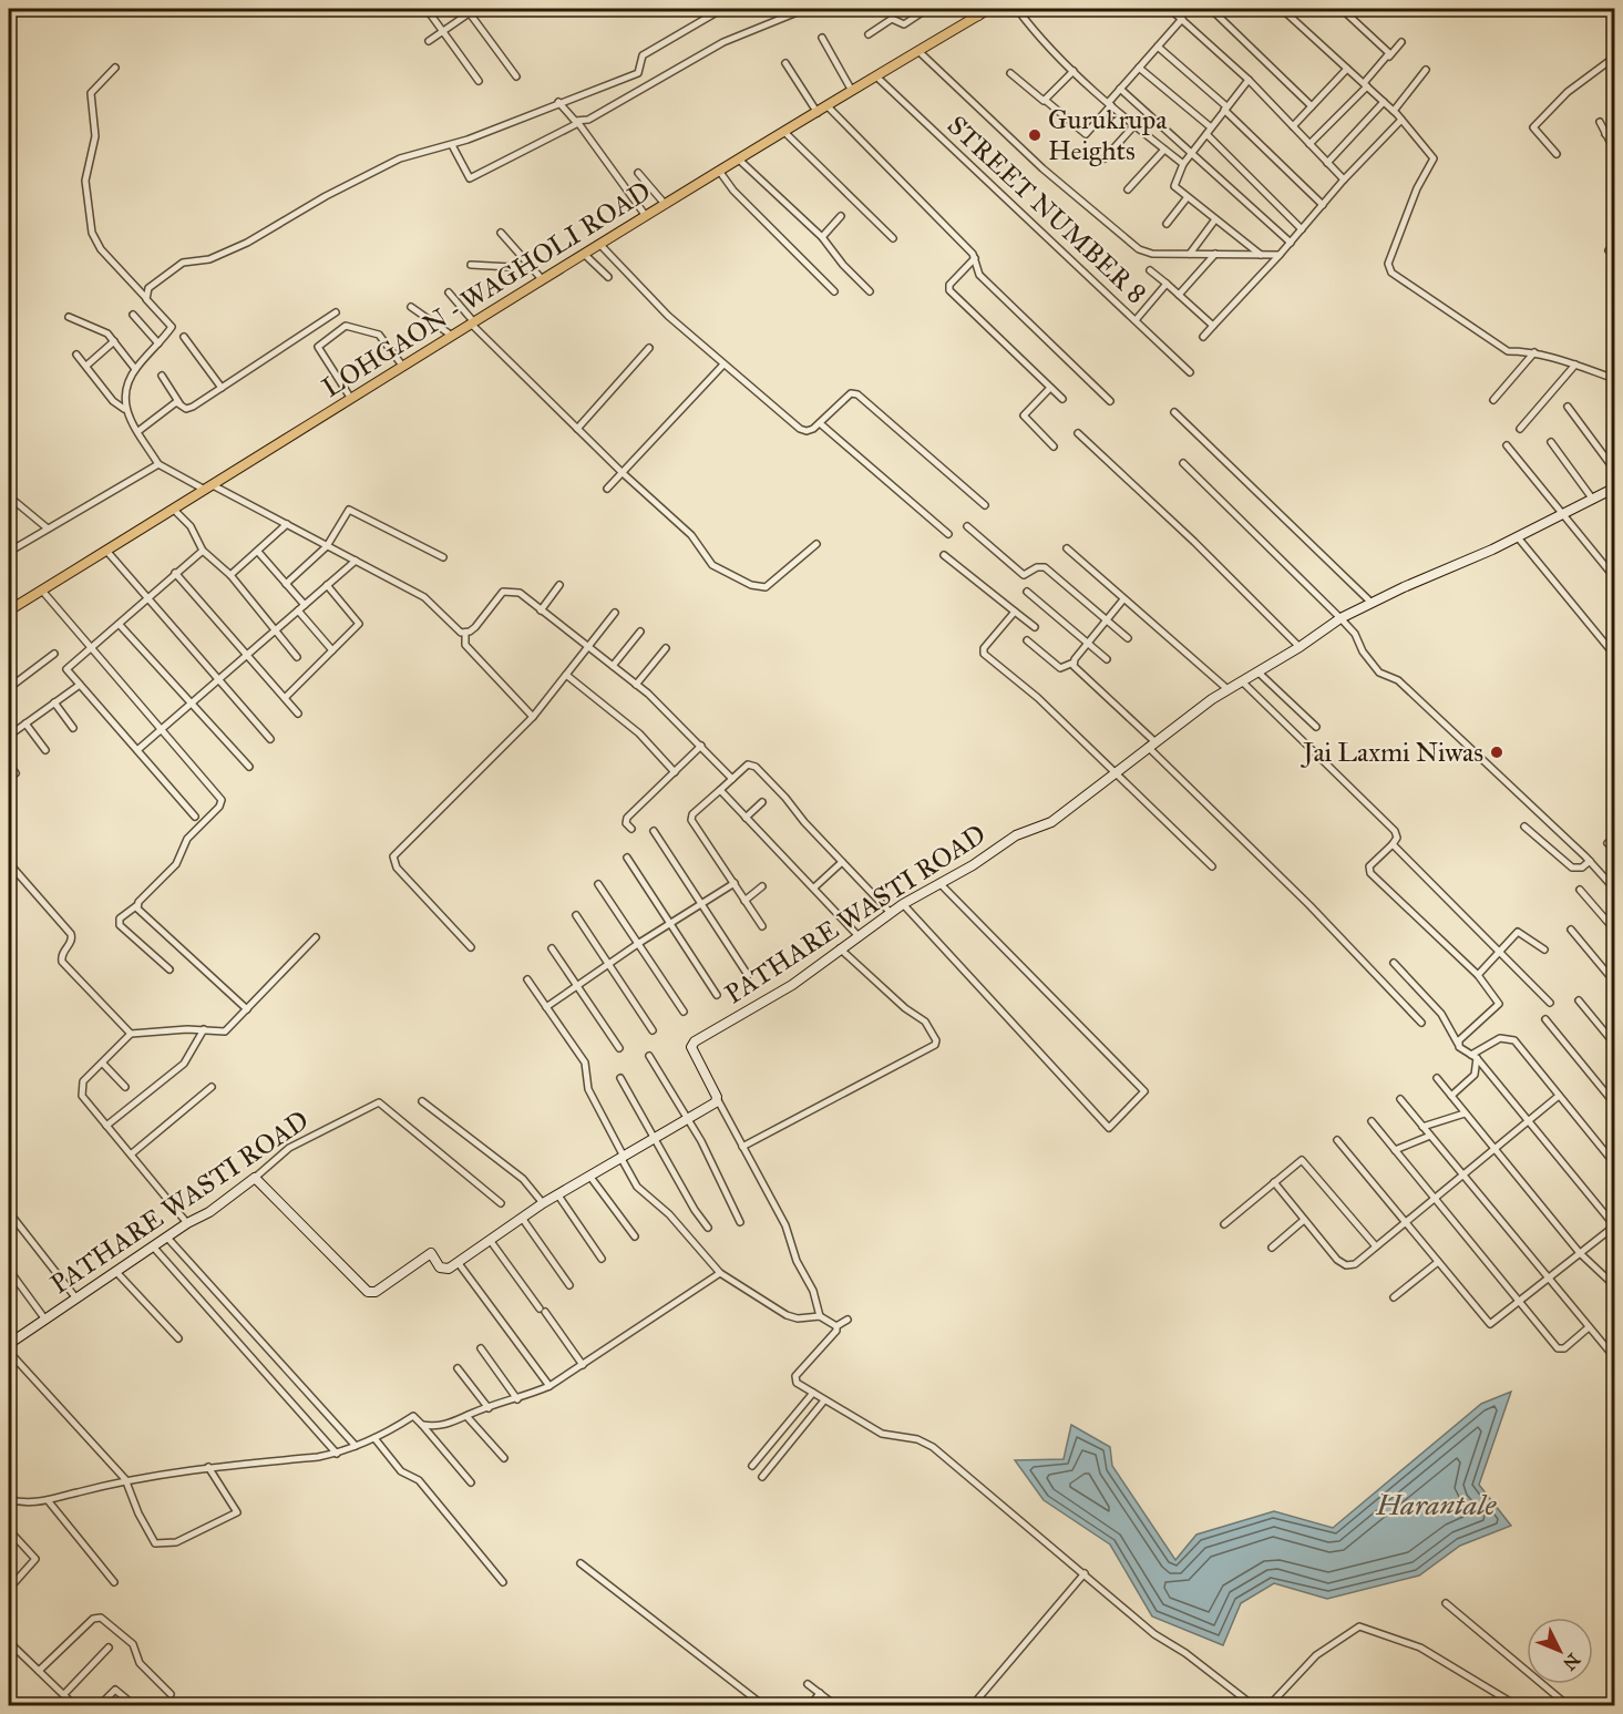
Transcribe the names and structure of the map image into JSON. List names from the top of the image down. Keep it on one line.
{"streets":{"main road":["LOHGAON - WAGHOLI ROAD"],"street":["STREET NUMBER 8","PATHARE WASTI ROAD"]},"crossings":[["STREET NUMBER 8","LOHGAON - WAGHOLI ROAD"]],"water":["Harantale"],"places":["Gurukrupa Heights","Jai Laxmi Niwas"],"north":"bottom right"}
